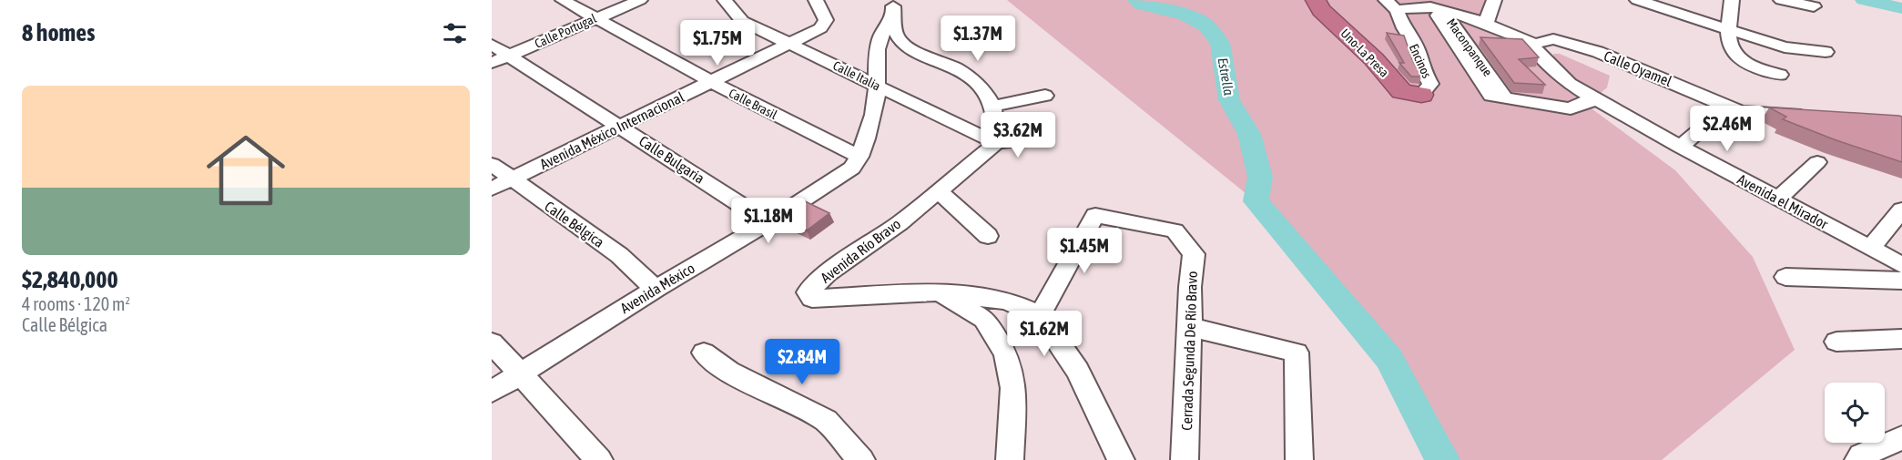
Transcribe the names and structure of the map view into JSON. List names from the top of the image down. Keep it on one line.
{"streets":{"highway":["Uno-La Presa"],"street":["Calle Portugal","Maconpanque","Encinos","Calle Oyamel","Calle Italia","Calle Brasil","Avenida México Internacional","Calle Bulgaria","Avenida el Mirador","Calle Bélgica","Avenida Río Bravo","Avenida México","Cerrada Segunda De Río Bravo"]},"crossings":[["Calle Portugal","Calle Brasil"],["Calle Portugal","Calle Bulgaria"],["Uno-La Presa","Encinos"],["Calle Oyamel","Avenida el Mirador"],["Calle Italia","Avenida México Internacional"],["Calle Italia","Avenida Río Bravo"],["Calle Italia","Avenida México"],["Calle Brasil","Avenida México Internacional"],["Calle Brasil","Avenida México"],["Avenida México Internacional","Calle Bulgaria"],["Avenida México Internacional","Calle Bélgica"],["Calle Bulgaria","Avenida México"],["Calle Bélgica","Avenida México"]],"water":["Estrella"],"page":{"heading":"8 homes","price":["$1.37M","$1.75M","$2.46M","$3.62M","$1.18M","$1.45M","$1.62M","$2.84M"],"list":[{"name":"$2,840,000","note":"4 rooms · 120 m² · Calle Bélgica"}]}}
